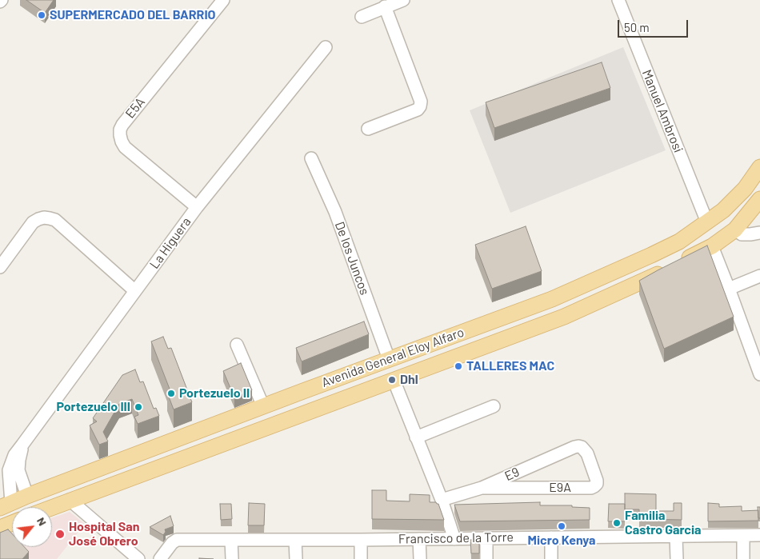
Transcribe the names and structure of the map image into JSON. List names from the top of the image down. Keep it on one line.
{"streets":{"main road":["Avenida General Eloy Alfaro"],"street":["E5A","Manuel Ambrosi","La Higuera","De los Juncos","E9","E9A","Francisco de la Torre"]},"crossings":[["E5A","La Higuera"],["Manuel Ambrosi","Avenida General Eloy Alfaro"],["La Higuera","Avenida General Eloy Alfaro"],["De los Juncos","Avenida General Eloy Alfaro"],["E9","E9A"]],"places":["SUPERMERCADO DEL BARRIO","TALLERES MAC","Dhl","Portezuelo II","Portezuelo III","Familia Castro Garcia","Micro Kenya","Hospital San José Obrero"],"scale_bar":"50 m","north":"top right"}
